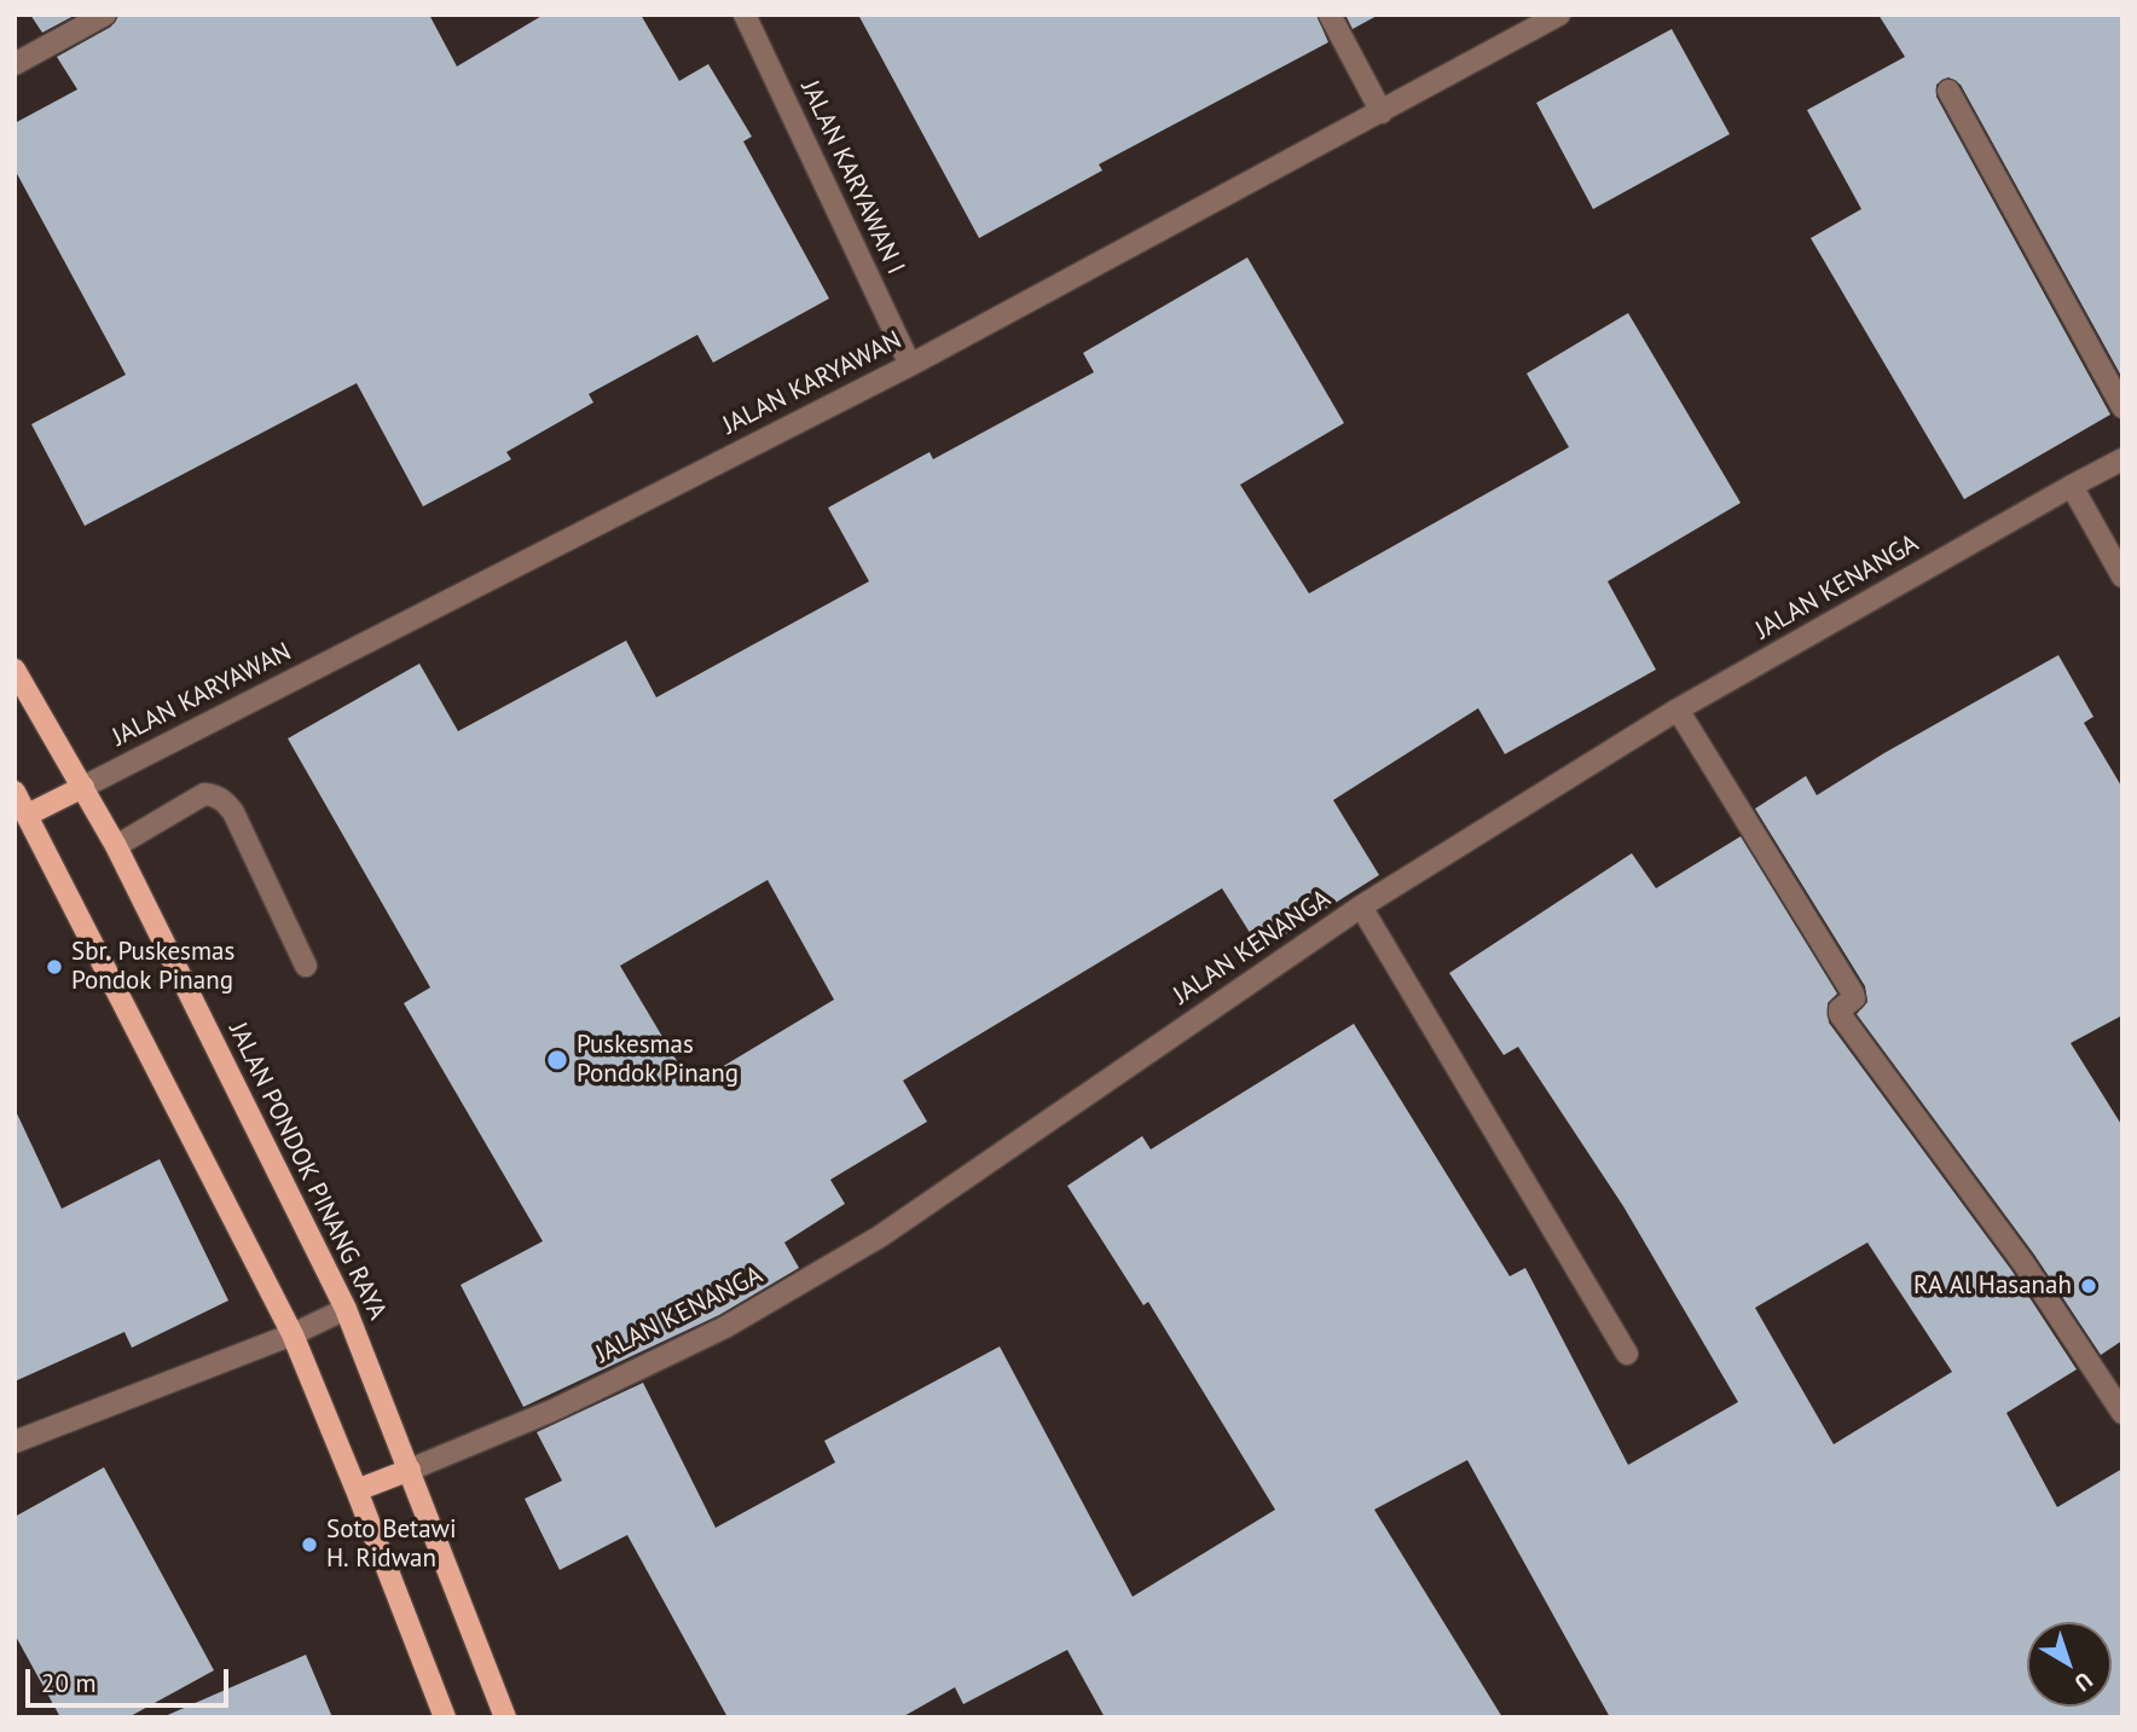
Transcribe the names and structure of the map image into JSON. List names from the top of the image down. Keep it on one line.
{"streets":{"main road":["JALAN PONDOK PINANG RAYA"],"street":["JALAN KARYAWAN I","JALAN KARYAWAN","JALAN KENANGA"]},"crossings":[["JALAN KARYAWAN I","JALAN KARYAWAN"],["JALAN KARYAWAN","JALAN PONDOK PINANG RAYA"],["JALAN KENANGA","JALAN PONDOK PINANG RAYA"]],"places":["Sbr. Puskesmas Pondok Pinang","Puskesmas Pondok Pinang","RA Al Hasanah","Soto Betawi H. Ridwan"],"scale_bar":"20 m","north":"bottom right"}
